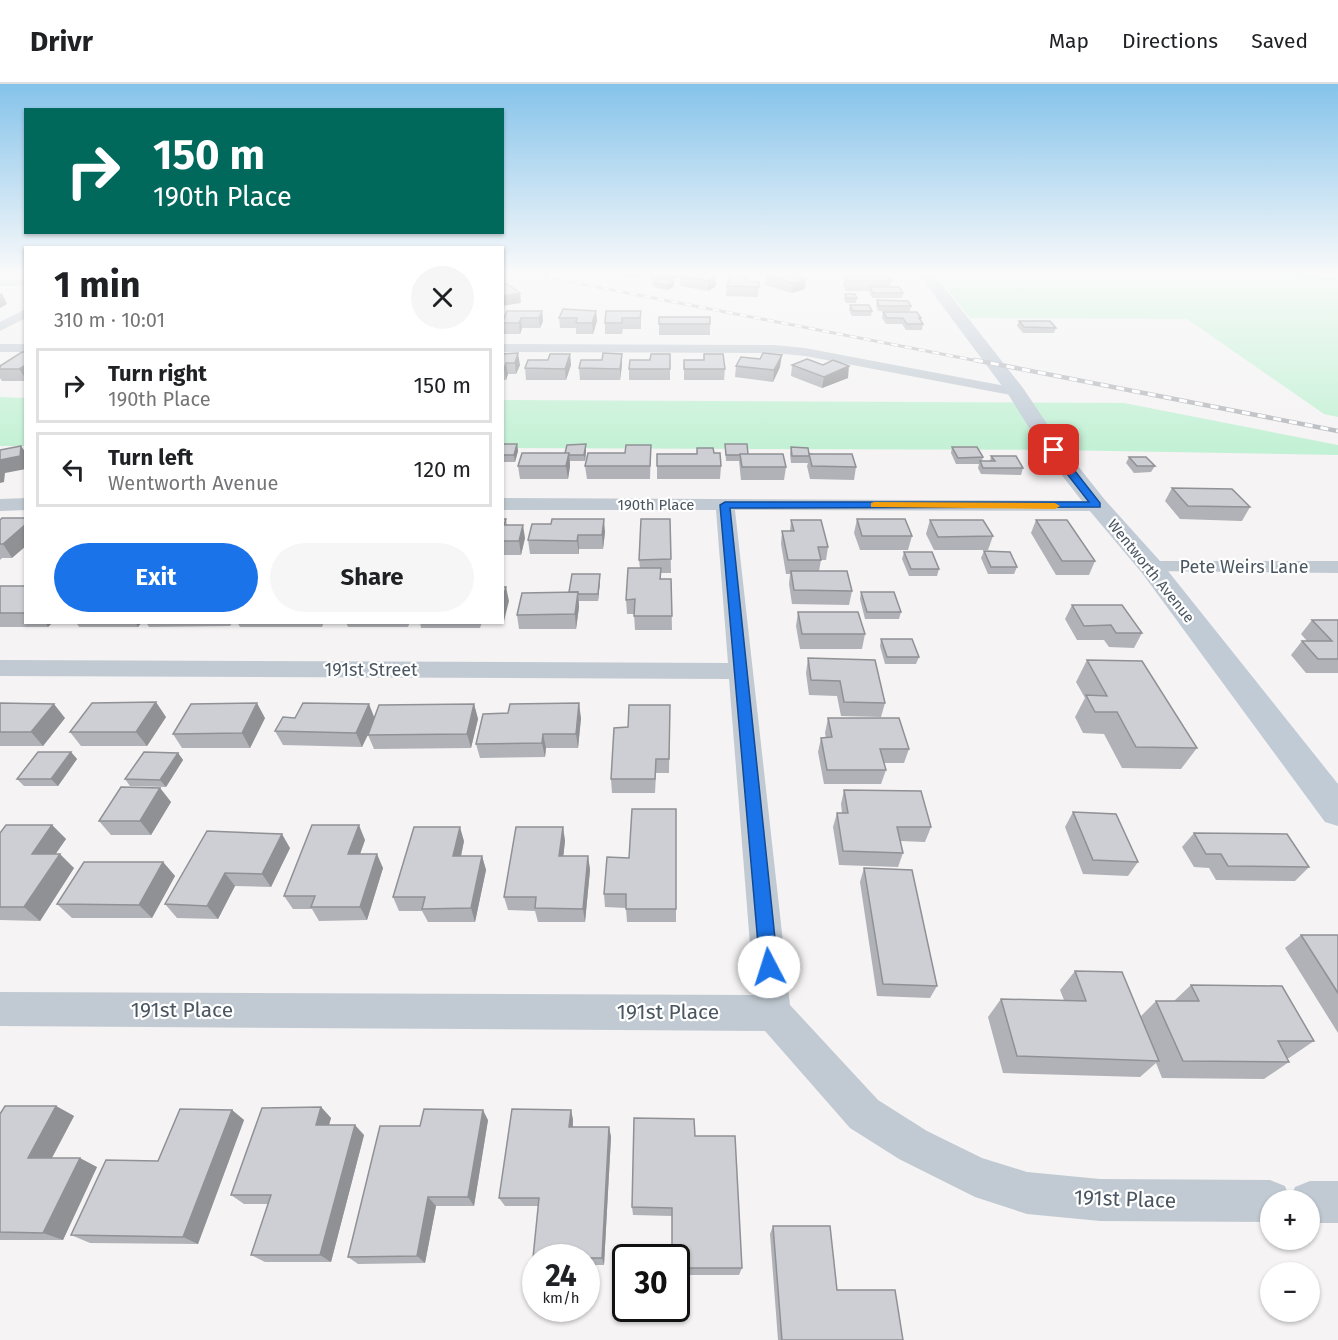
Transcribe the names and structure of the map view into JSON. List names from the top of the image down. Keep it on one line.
{"streets":{"street":["190th Place","Pete Weirs Lane","Wentworth Avenue","191st Street","191st Place"]},"crossings":[["190th Place","Wentworth Avenue"],["Pete Weirs Lane","Wentworth Avenue"]],"page":{"header":"Drivr","nav":["Map","Directions","Saved"],"turn":["150 m","190th Place"],"heading":["1 min","310 m · 10:01"],"list":[{"name":"Turn right","note":"190th Place","value":"150 m"},{"name":"Turn left","note":"Wentworth Avenue","value":"120 m"}],"buttons":["Exit","Share"],"map_buttons":["+","−"],"speed":"24 km/h","limit":"30"}}
